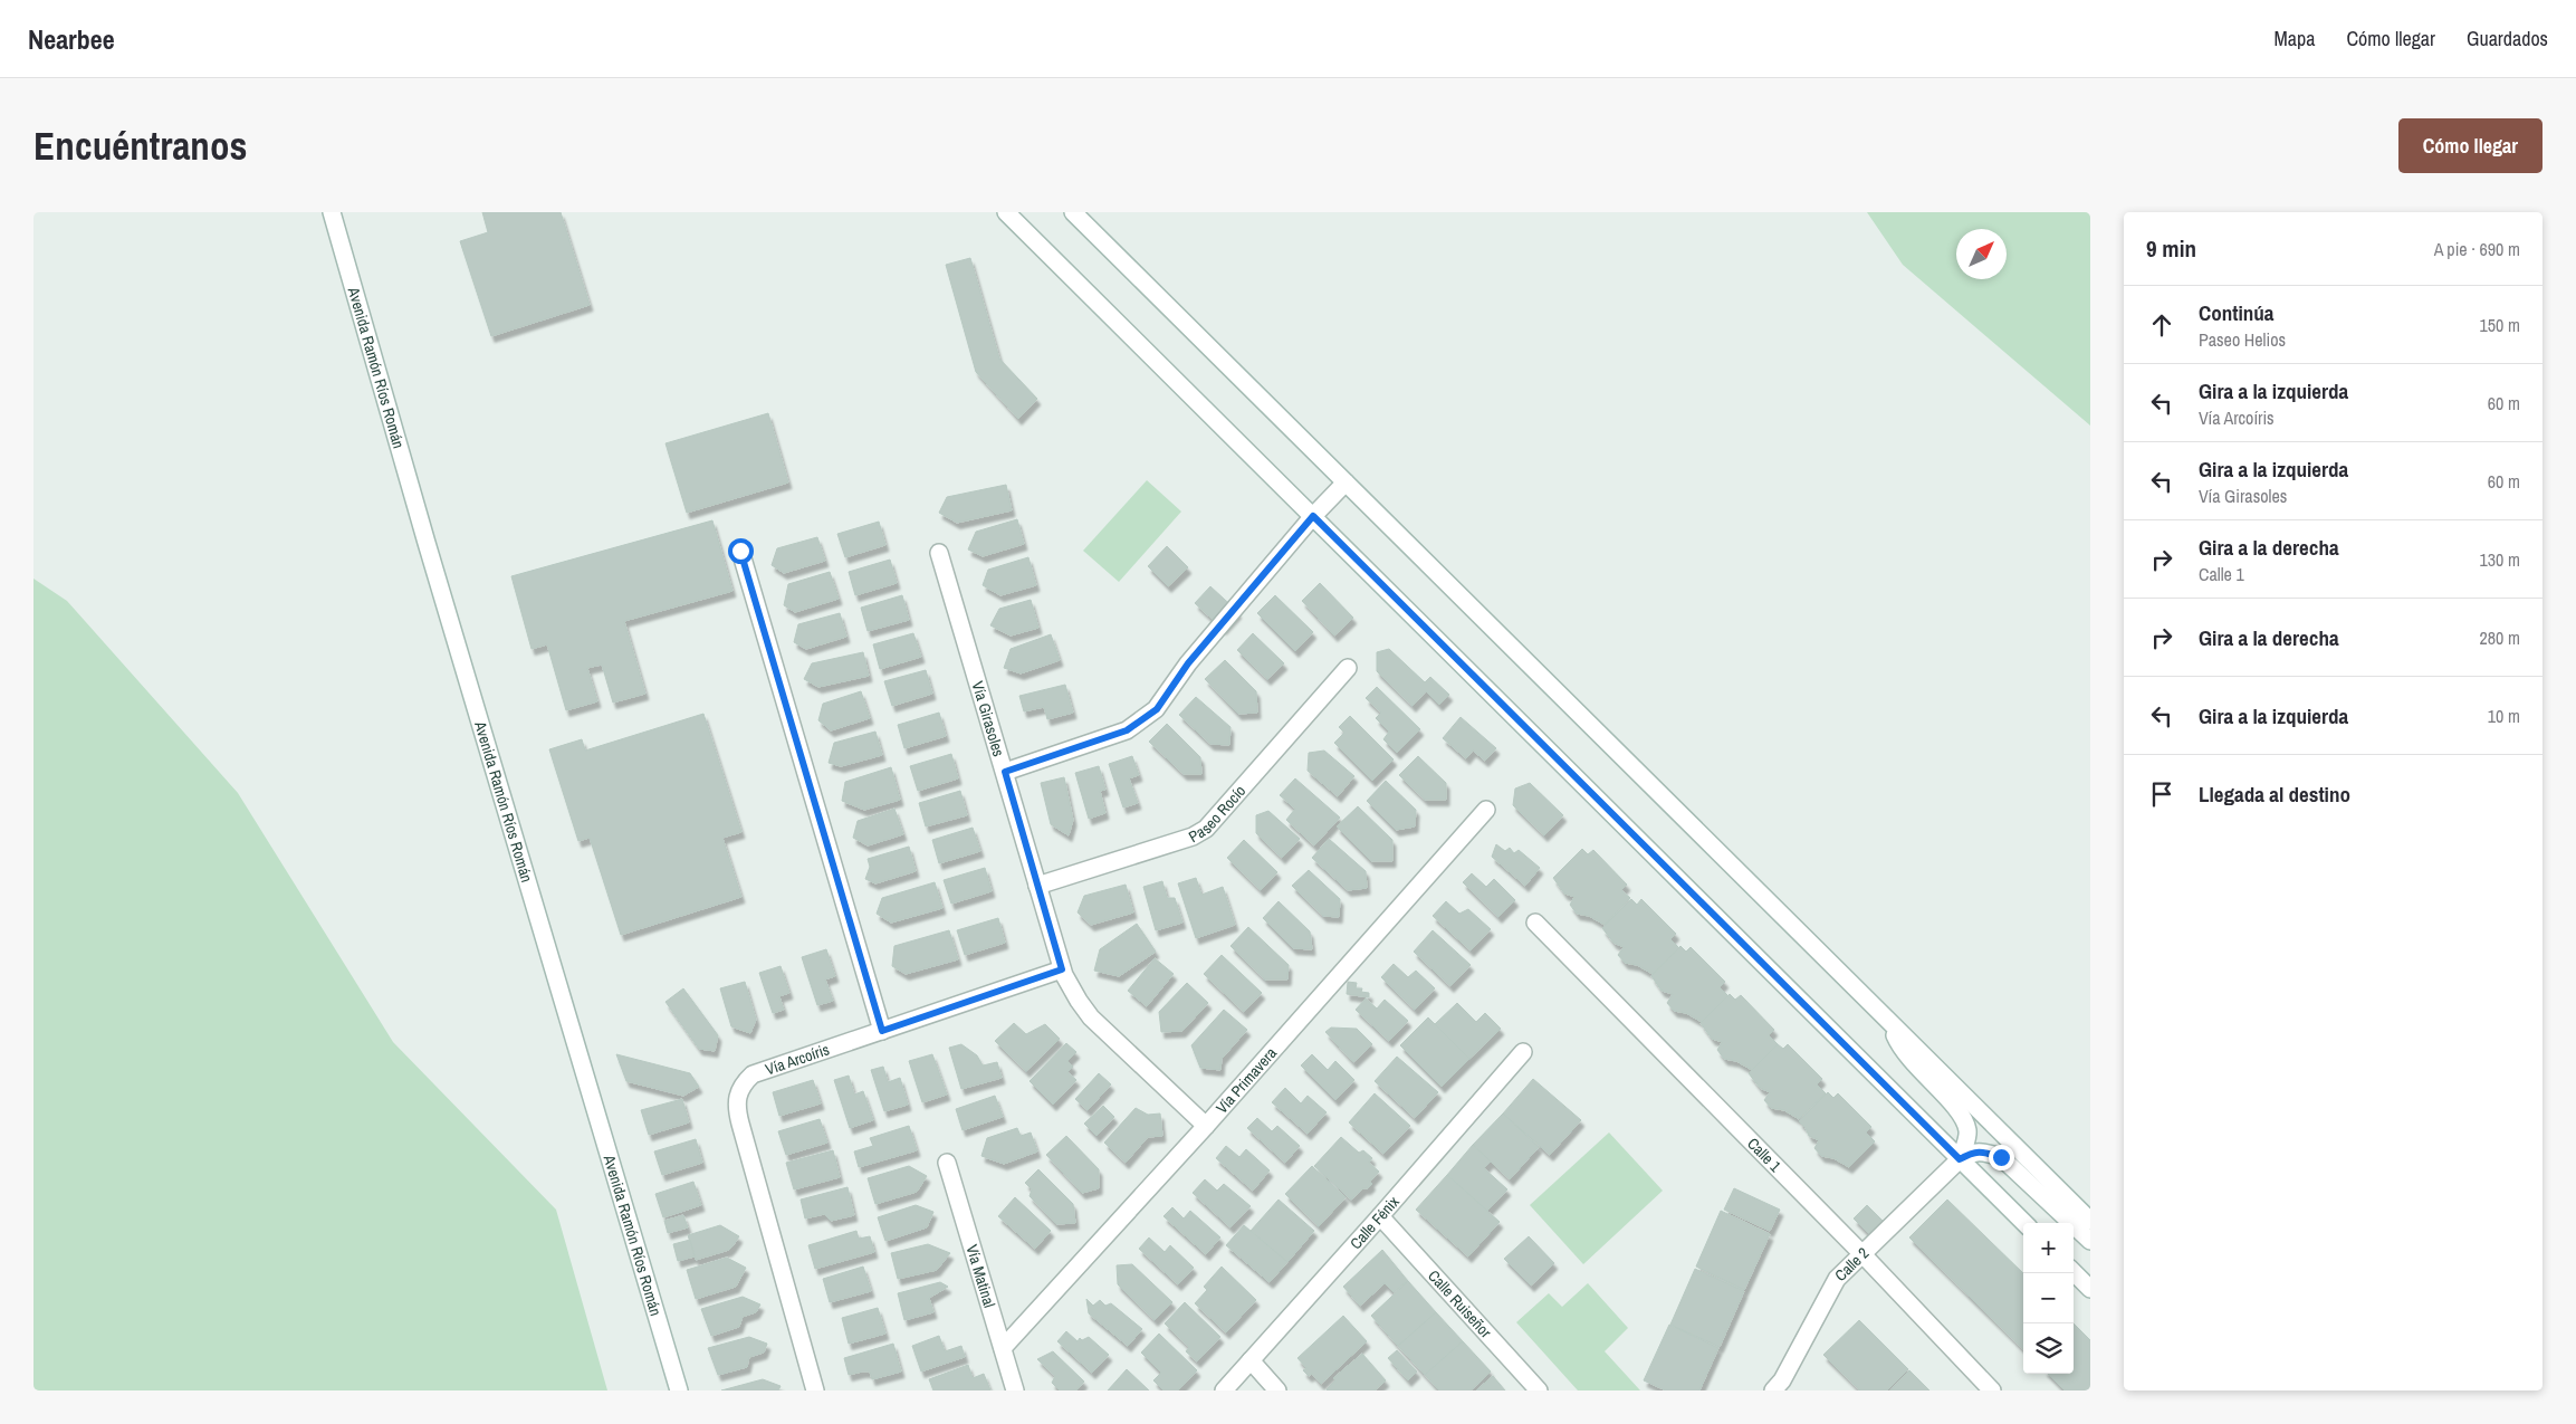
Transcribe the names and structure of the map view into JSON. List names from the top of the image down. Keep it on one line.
{"streets":{"street":["Avenida Ramón Ríos Román","Vía Girasoles","Paseo Rocío","Vía Arcoíris","Vía Primavera","Calle 1","Calle Fénix","Calle 2","Vía Matinal","Calle Ruiseñor"]},"crossings":[["Vía Girasoles","Paseo Rocío"],["Vía Girasoles","Vía Arcoíris"],["Vía Girasoles","Vía Primavera"],["Vía Primavera","Vía Matinal"],["Calle 1","Calle 2"],["Calle Fénix","Calle Ruiseñor"]],"north":"top right","page":{"header":"Nearbee","nav":["Mapa","Cómo llegar","Guardados"],"buttons":"Cómo llegar","title":"Encuéntranos","heading":["9 min","A pie · 690 m"],"list":[["Continúa","Paseo Helios","150 m"],["Gira a la izquierda","Vía Arcoíris","60 m"],["Gira a la izquierda","Vía Girasoles","60 m"],["Gira a la derecha","Calle 1","130 m"],["Gira a la derecha","280 m"],["Gira a la izquierda","10 m"],"Llegada al destino"],"map_buttons":["+","−"]}}
